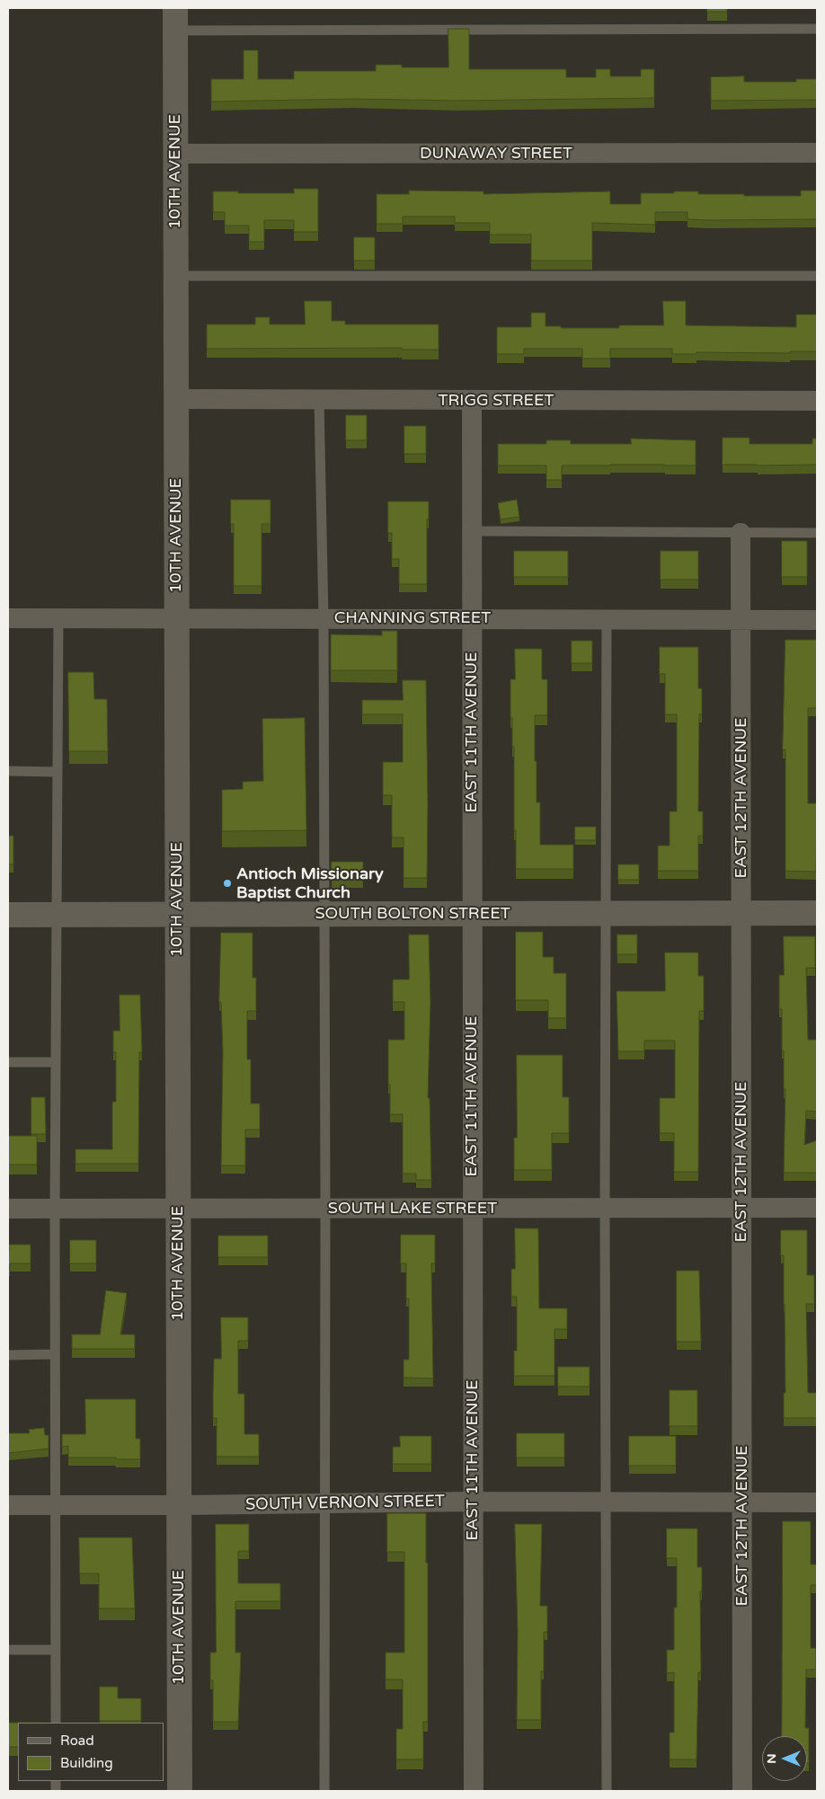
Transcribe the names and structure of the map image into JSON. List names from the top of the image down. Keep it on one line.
{"streets":{"main road":["10TH AVENUE","SOUTH BOLTON STREET"],"street":["DUNAWAY STREET","TRIGG STREET","CHANNING STREET","EAST 11TH AVENUE","EAST 12TH AVENUE","SOUTH LAKE STREET","SOUTH VERNON STREET"]},"crossings":[["DUNAWAY STREET","10TH AVENUE"],["10TH AVENUE","TRIGG STREET"],["10TH AVENUE","CHANNING STREET"],["10TH AVENUE","SOUTH BOLTON STREET"],["10TH AVENUE","SOUTH LAKE STREET"],["10TH AVENUE","SOUTH VERNON STREET"],["TRIGG STREET","EAST 11TH AVENUE"],["CHANNING STREET","EAST 11TH AVENUE"],["CHANNING STREET","EAST 12TH AVENUE"],["EAST 11TH AVENUE","SOUTH BOLTON STREET"],["EAST 11TH AVENUE","SOUTH LAKE STREET"],["EAST 11TH AVENUE","SOUTH VERNON STREET"],["EAST 12TH AVENUE","SOUTH BOLTON STREET"],["EAST 12TH AVENUE","SOUTH LAKE STREET"],["EAST 12TH AVENUE","SOUTH VERNON STREET"]],"places":["Antioch Missionary Baptist Church"],"legend":["Road","Building"],"north":"left"}
